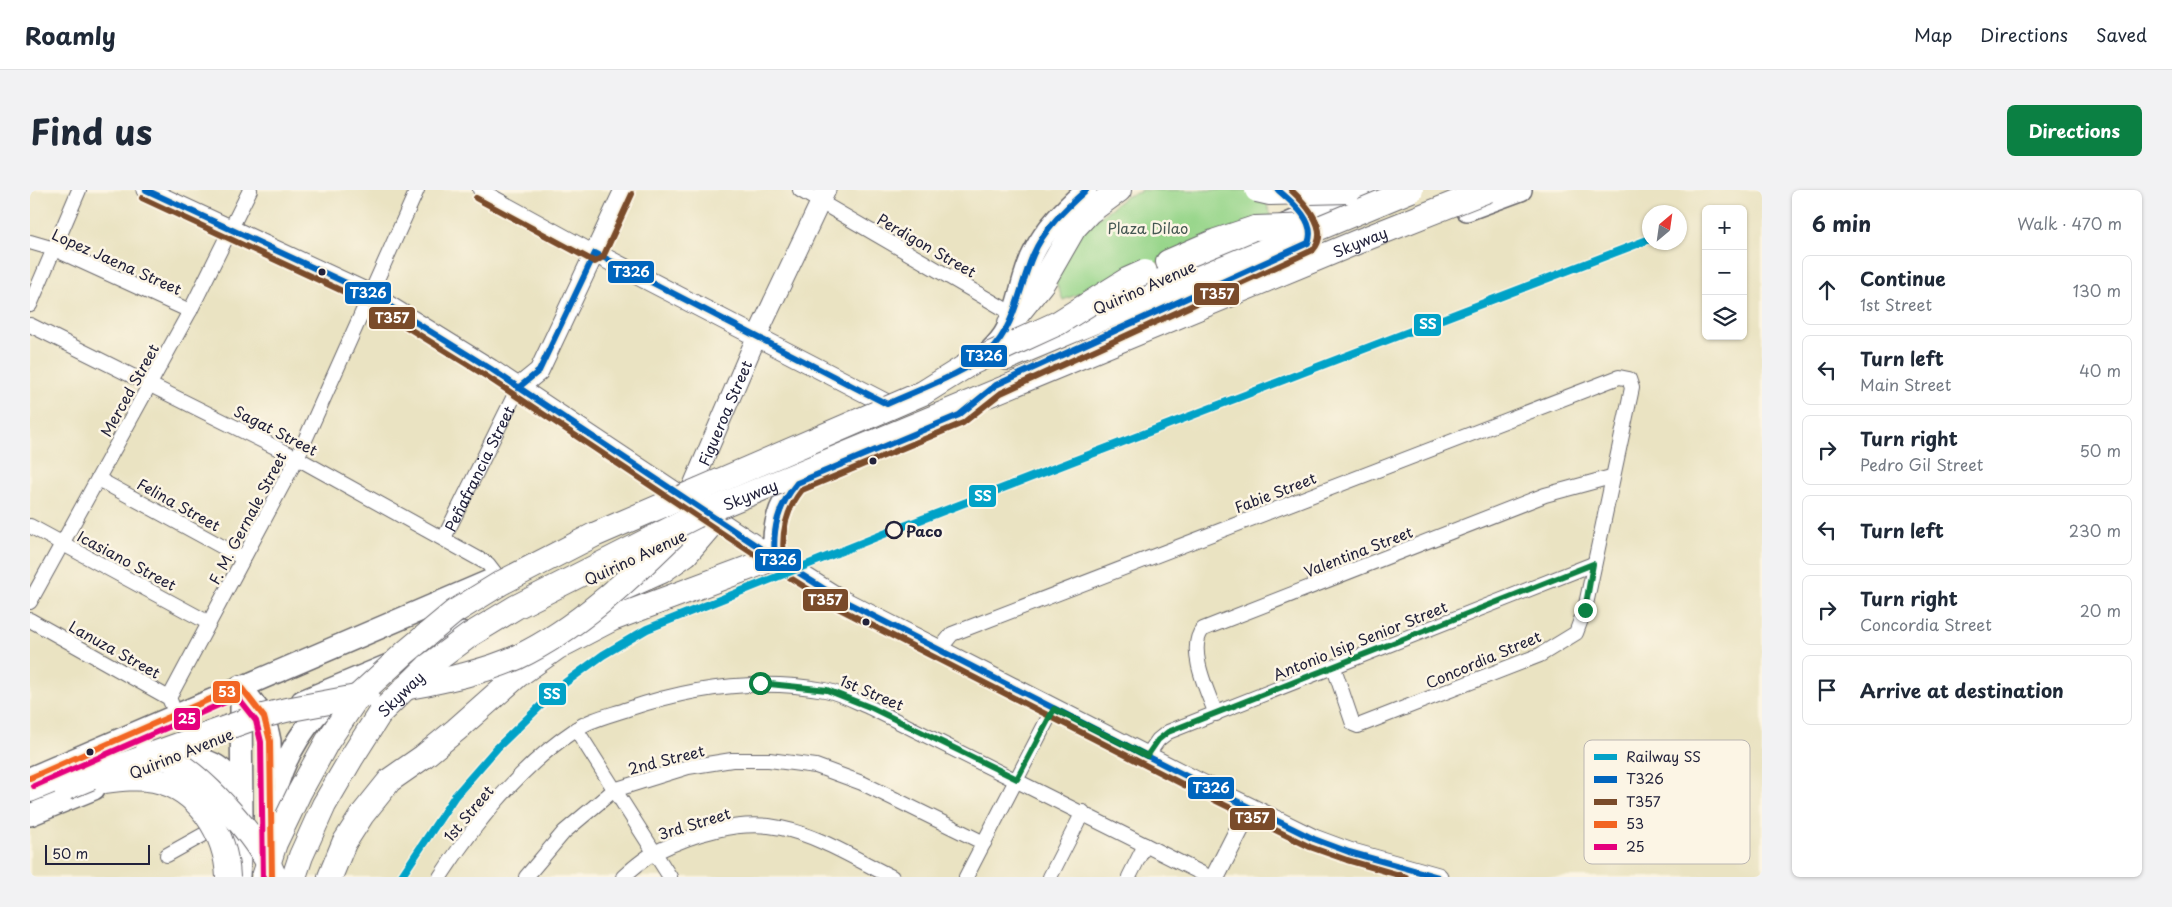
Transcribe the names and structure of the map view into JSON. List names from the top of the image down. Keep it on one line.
{"streets":{"highway":["Skyway"],"main road":["Quirino Avenue","Figueroa Street","Peñafrancia Street"],"street":["Perdigon Street","Lopez Jaena Street","Merced Street","Sagat Street","Fabie Street","Felina Street","F. M. Gernale Street","Valentina Street","Icasiano Street","Antonio Isip Senior Street","Lanuza Street","Concordia Street","1st Street","2nd Street","3rd Street"]},"crossings":[["Skyway","Quirino Avenue"],["Skyway","Figueroa Street"],["Perdigon Street","Quirino Avenue"],["Perdigon Street","Figueroa Street"],["Lopez Jaena Street","Merced Street"],["Quirino Avenue","Figueroa Street"],["Quirino Avenue","Sagat Street"],["Quirino Avenue","F. M. Gernale Street"],["Quirino Avenue","Lanuza Street"],["Merced Street","Sagat Street"],["Merced Street","Felina Street"],["Merced Street","Icasiano Street"],["Sagat Street","Peñafrancia Street"],["Sagat Street","F. M. Gernale Street"],["Fabie Street","Concordia Street"],["Felina Street","F. M. Gernale Street"],["F. M. Gernale Street","Icasiano Street"],["F. M. Gernale Street","Lanuza Street"],["Valentina Street","Antonio Isip Senior Street"],["Valentina Street","Concordia Street"],["Antonio Isip Senior Street","Concordia Street"]],"parks":["Plaza Dilao"],"places":["Paco"],"lines":["transit line T326","transit line T357","rail line SS","transit line 53","transit line 25"],"legend":["Railway SS","T326","T357","53","25"],"scale_bar":"50 m","north":"top right","page":{"header":"Roamly","nav":["Map","Directions","Saved"],"title":"Find us","buttons":"Directions","heading":["6 min","Walk · 470 m"],"map_buttons":["+","−"],"list":[["Continue","1st Street","130 m"],["Turn left","Main Street","40 m"],["Turn right","Pedro Gil Street","50 m"],["Turn left","230 m"],["Turn right","Concordia Street","20 m"],"Arrive at destination"],"scale":"50 m"}}
